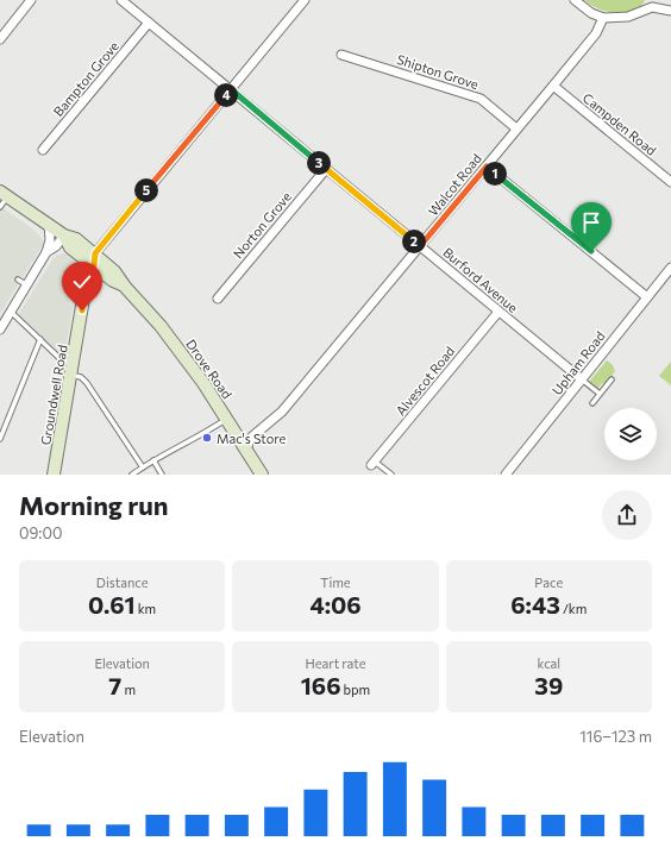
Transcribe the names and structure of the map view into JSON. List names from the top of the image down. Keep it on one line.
{"streets":{"main road":["Drove Road","Groundwell Road"],"street":["Shipton Grove","Bampton Grove","Campden Road","Walcot Road","Norton Grove","Burford Avenue","Upham Road","Alvescot Road"]},"crossings":[["Shipton Grove","Walcot Road"],["Bampton Grove","Burford Avenue"],["Campden Road","Walcot Road"],["Walcot Road","Burford Avenue"],["Walcot Road","Drove Road"],["Norton Grove","Burford Avenue"],["Burford Avenue","Upham Road"],["Burford Avenue","Alvescot Road"],["Drove Road","Groundwell Road"]],"places":["Mac's Store"],"page":{"pins":["4","3","1","5","2"],"heading":["Morning run","09:00"],"stats":[["Distance","0.61 km"],["Time","4:06"],["Pace","6:43 /km"],["Elevation","7 m"],["Heart rate","166 bpm"],["kcal","39"]],"chart":["Elevation","116–123 m"]}}
